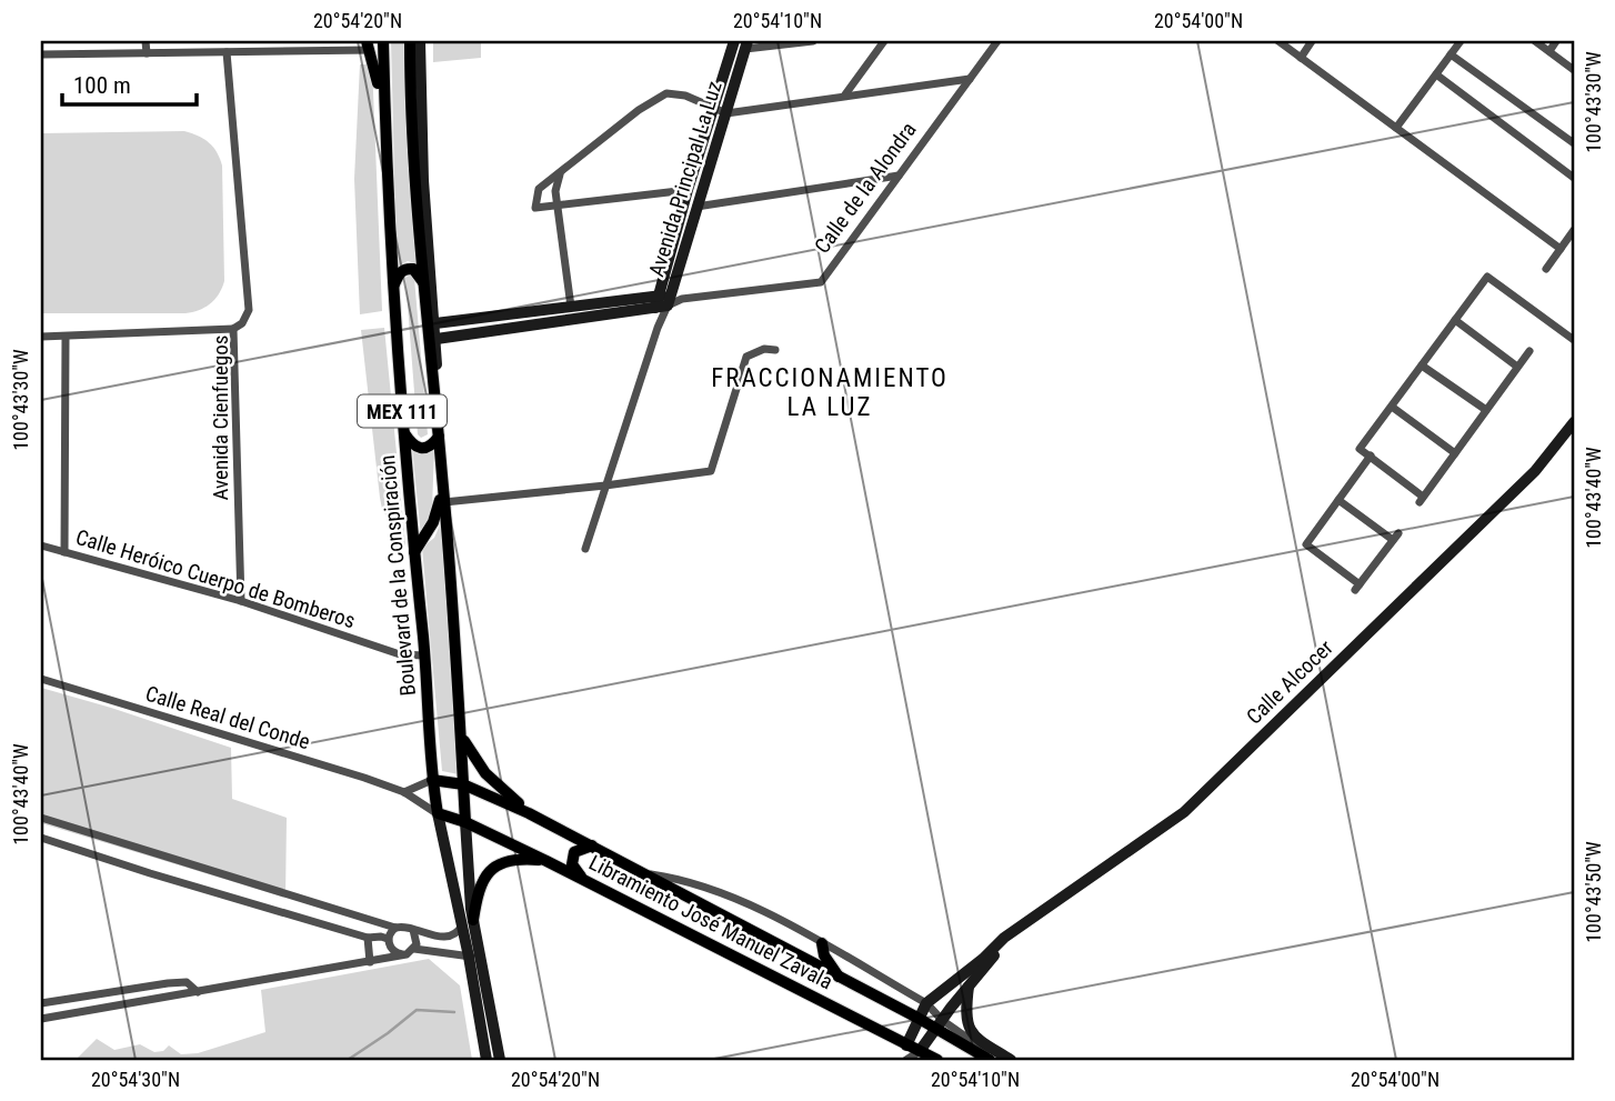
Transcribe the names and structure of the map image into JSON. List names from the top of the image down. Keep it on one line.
{"streets":{"main road":["MEX 111","Boulevard de la Conspiración","Libramiento José Manuel Zavala"],"street":["Avenida Principal La Luz","Calle de la Alondra","Avenida Cienfuegos","Calle Heróico Cuerpo de Bomberos","Calle Alcocer","Calle Real del Conde"]},"crossings":[["Avenida Principal La Luz","Calle de la Alondra"],["MEX 111","Boulevard de la Conspiración"],["MEX 111","Calle Real del Conde"],["MEX 111","Libramiento José Manuel Zavala"],["Avenida Cienfuegos","Calle Heróico Cuerpo de Bomberos"],["Boulevard de la Conspiración","Calle Heróico Cuerpo de Bomberos"],["Calle Alcocer","Libramiento José Manuel Zavala"],["Calle Real del Conde","Libramiento José Manuel Zavala"]],"districts":["FRACCIONAMIENTO LA LUZ"],"scale_bar":"100 m","coordinates":["20°54'20\"N","20°54'10\"N","20°54'00\"N","100°43'30\"W","100°43'40\"W","100°43'50\"W","20°54'30\"N"]}
